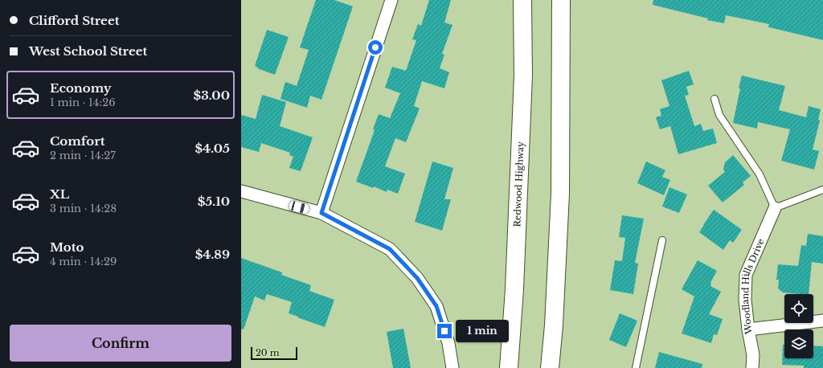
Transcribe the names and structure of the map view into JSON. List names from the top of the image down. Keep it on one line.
{"streets":{"highway":["Redwood Highway"],"street":["Woodland Hills Drive"]},"scale_bar":"20 m","page":{"banner":["Clifford Street","West School Street"],"list":[{"name":"Economy","note":"1 min · 14:26","value":"$3.00"},{"name":"Comfort","note":"2 min · 14:27","value":"$4.05"},{"name":"XL","note":"3 min · 14:28","value":"$5.10"},{"name":"Moto","note":"4 min · 14:29","value":"$4.89"}],"buttons":"Confirm","bubble":"1 min","scale":"20 m"}}
